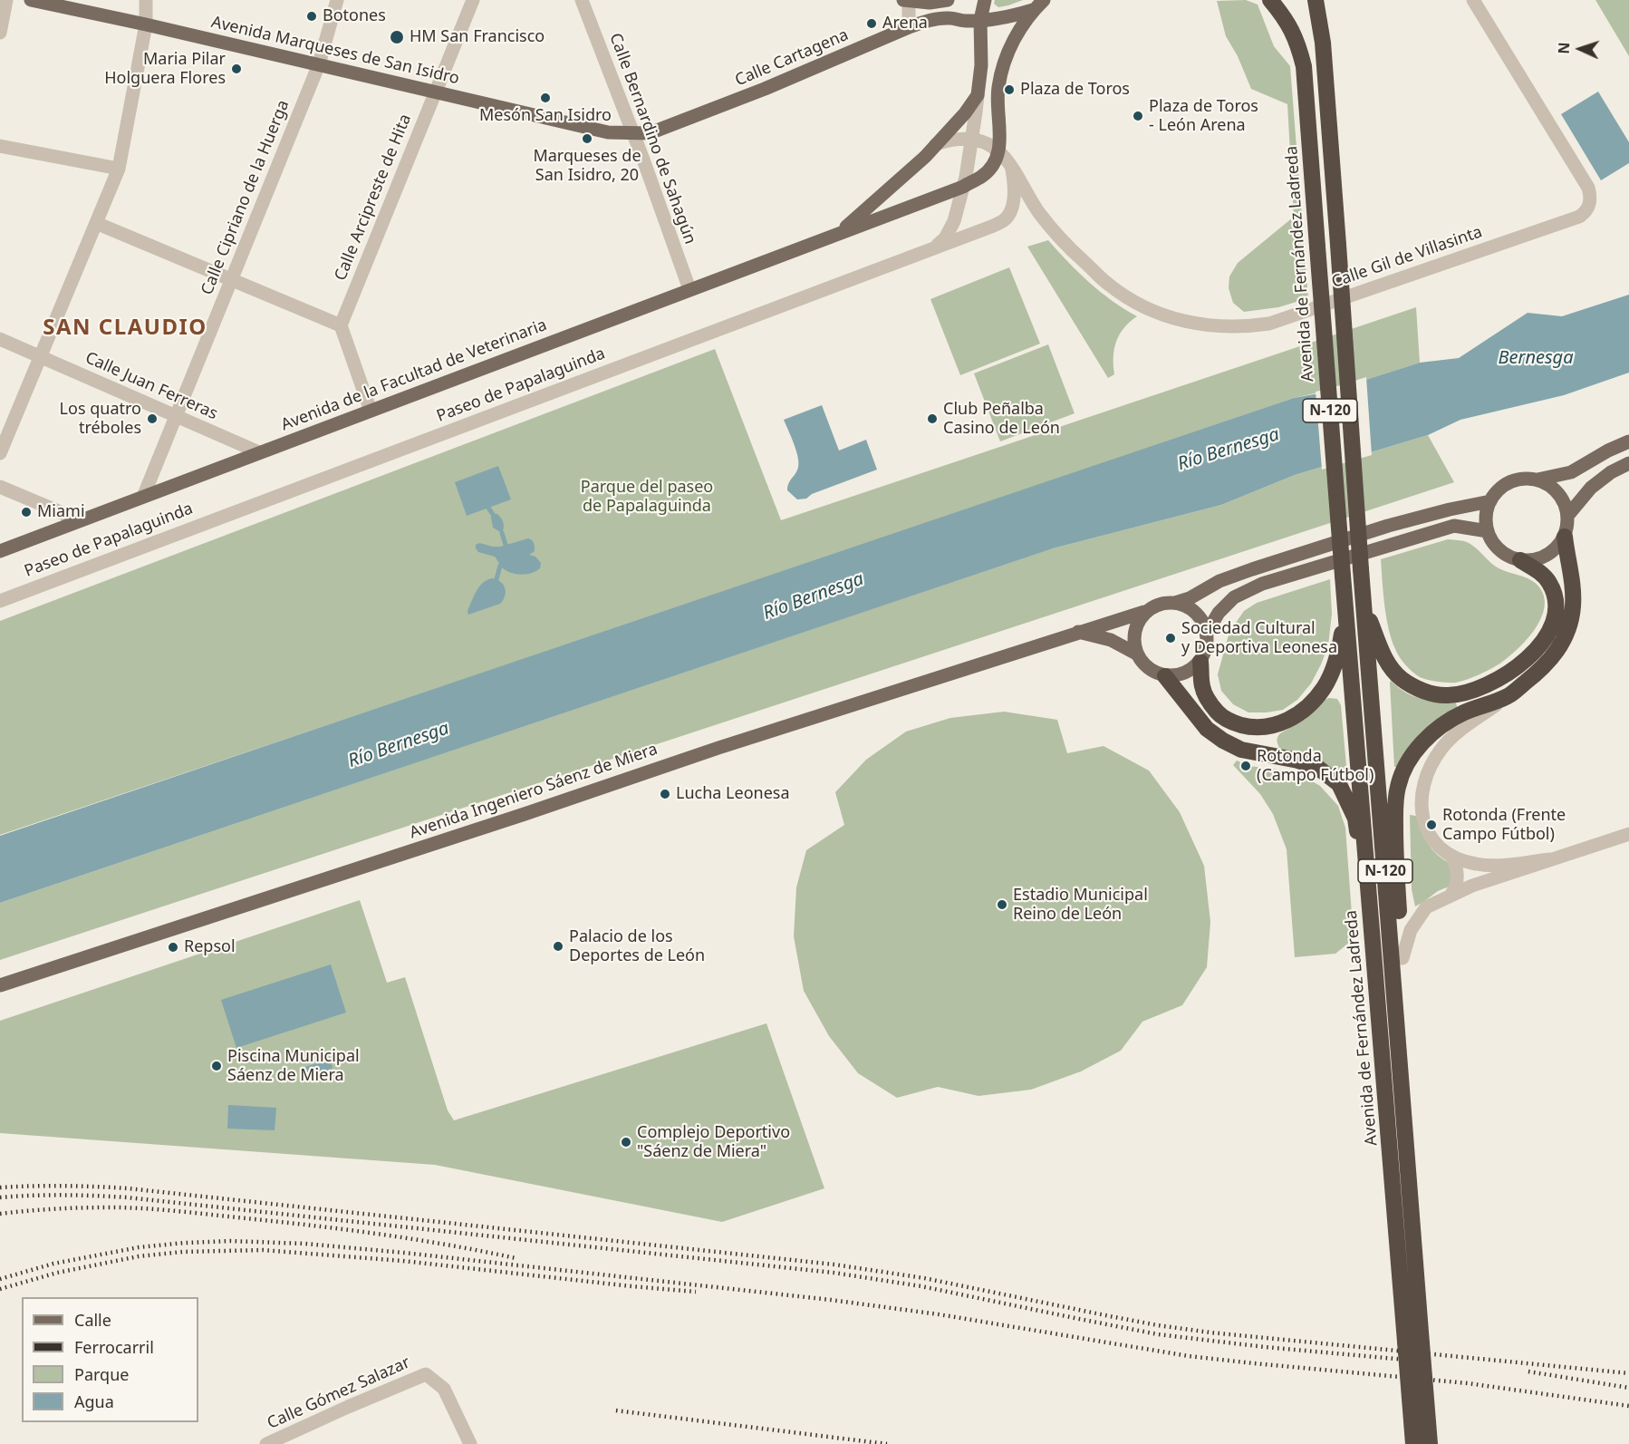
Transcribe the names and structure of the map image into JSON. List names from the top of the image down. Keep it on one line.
{"streets":{"highway":["Avenida de Fernández Ladreda","N-120"],"main road":["Avenida Marqueses de San Isidro","Calle Cartagena","Avenida de la Facultad de Veterinaria","Avenida Ingeniero Sáenz de Miera"],"street":["Calle Bernardino de Sahagún","Calle Cipriano de la Huerga","Calle Arcipreste de Hita","Calle Gil de Villasinta","Paseo de Papalaguinda","Calle Juan Ferreras","Calle Gómez Salazar"]},"crossings":[["Avenida Marqueses de San Isidro","Calle Cartagena"],["Avenida Marqueses de San Isidro","Calle Bernardino de Sahagún"],["Avenida Marqueses de San Isidro","Calle Cipriano de la Huerga"],["Avenida Marqueses de San Isidro","Calle Arcipreste de Hita"],["Calle Cartagena","Calle Bernardino de Sahagún"],["Calle Cartagena","Avenida de la Facultad de Veterinaria"],["Calle Bernardino de Sahagún","Avenida de la Facultad de Veterinaria"],["Calle Cipriano de la Huerga","Avenida de la Facultad de Veterinaria"],["Calle Cipriano de la Huerga","Calle Juan Ferreras"],["Calle Gil de Villasinta","Avenida de la Facultad de Veterinaria"],["Calle Gil de Villasinta","Paseo de Papalaguinda"],["Avenida de la Facultad de Veterinaria","Paseo de Papalaguinda"],["Avenida de la Facultad de Veterinaria","Calle Juan Ferreras"]],"districts":["SAN CLAUDIO"],"water":["Bernesga","Río Bernesga"],"parks":["Parque del paseo de Papalaguinda"],"places":["Botones","Arena","HM San Francisco","Maria Pilar Holguera Flores","Plaza de Toros","Mesón San Isidro","Plaza de Toros - León Arena","Marqueses de San Isidro, 20","Los quatro tréboles","Club Peñalba Casino de León","Miami","Sociedad Cultural y Deportiva Leonesa","Rotonda (Campo Fútbol)","Lucha Leonesa","Rotonda (Frente Campo Fútbol)","Estadio Municipal Reino de León","Palacio de los Deportes de León","Repsol","Piscina Municipal Sáenz de Miera","Complejo Deportivo \"Sáenz de Miera\""],"legend":["Calle","Ferrocarril","Parque","Agua"],"north":"left"}
